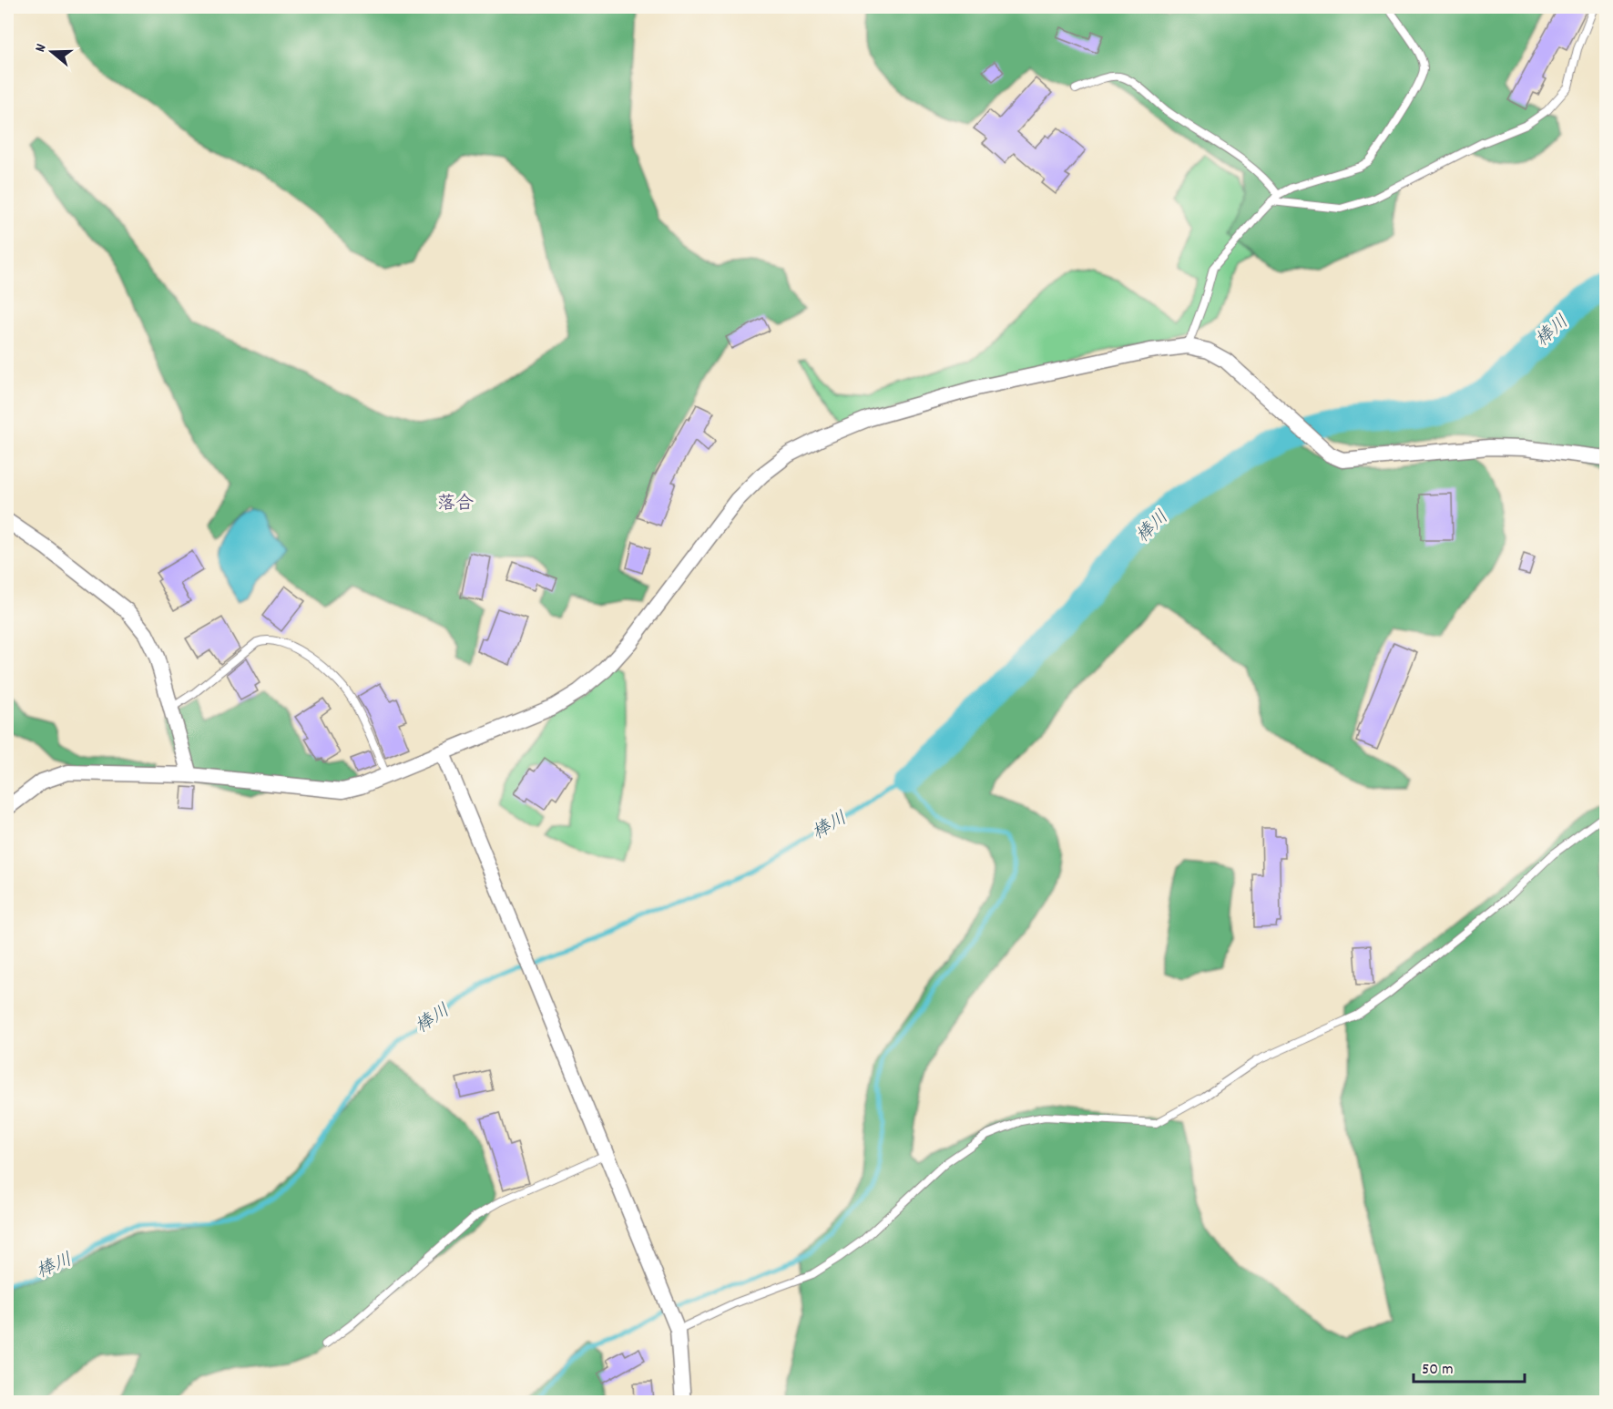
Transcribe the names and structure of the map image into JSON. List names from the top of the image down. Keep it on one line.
{"districts":["落合"],"water":["棒川"],"scale_bar":"50 m","north":"left"}
